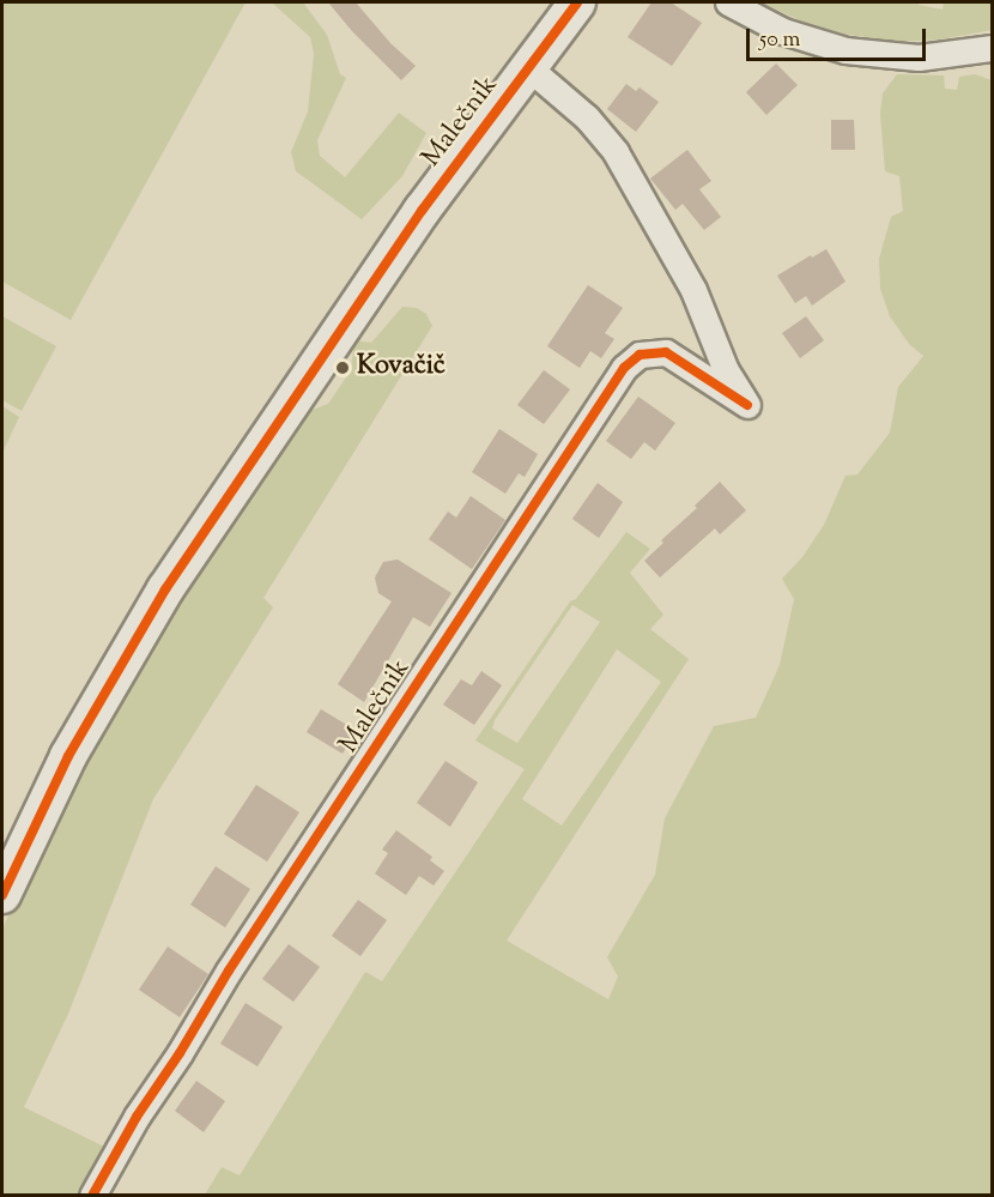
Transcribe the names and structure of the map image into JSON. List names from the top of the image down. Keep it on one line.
{"streets":{"street":["Malečnik"]},"places":["Kovačič"],"scale_bar":"50 m"}
